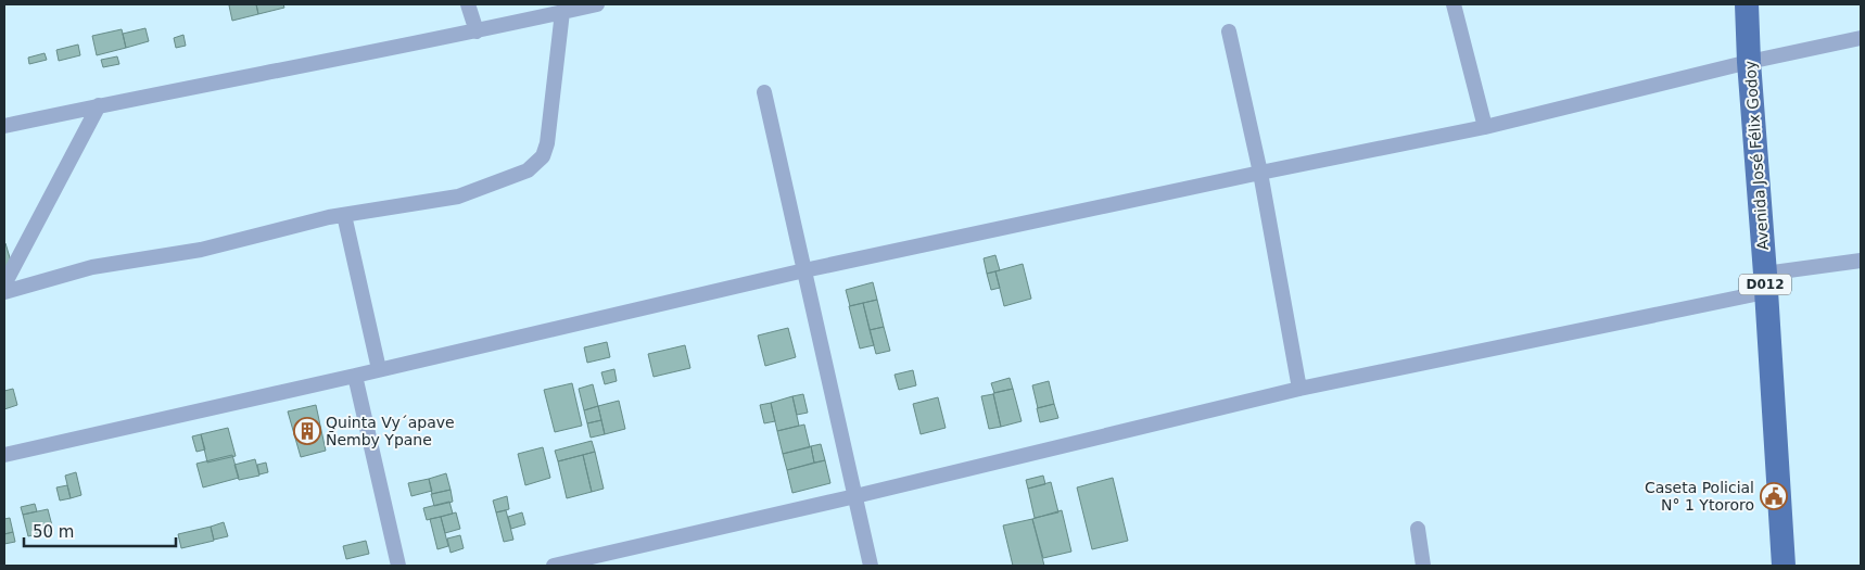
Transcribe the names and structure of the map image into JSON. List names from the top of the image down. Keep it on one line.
{"streets":{"main road":["Avenida José Félix Godoy","D012"]},"places":{"building":["Quinta Vy´apave Ñemby Ypane"],"public building":["Caseta Policial N° 1 Ytororo"]},"scale_bar":"50 m"}
